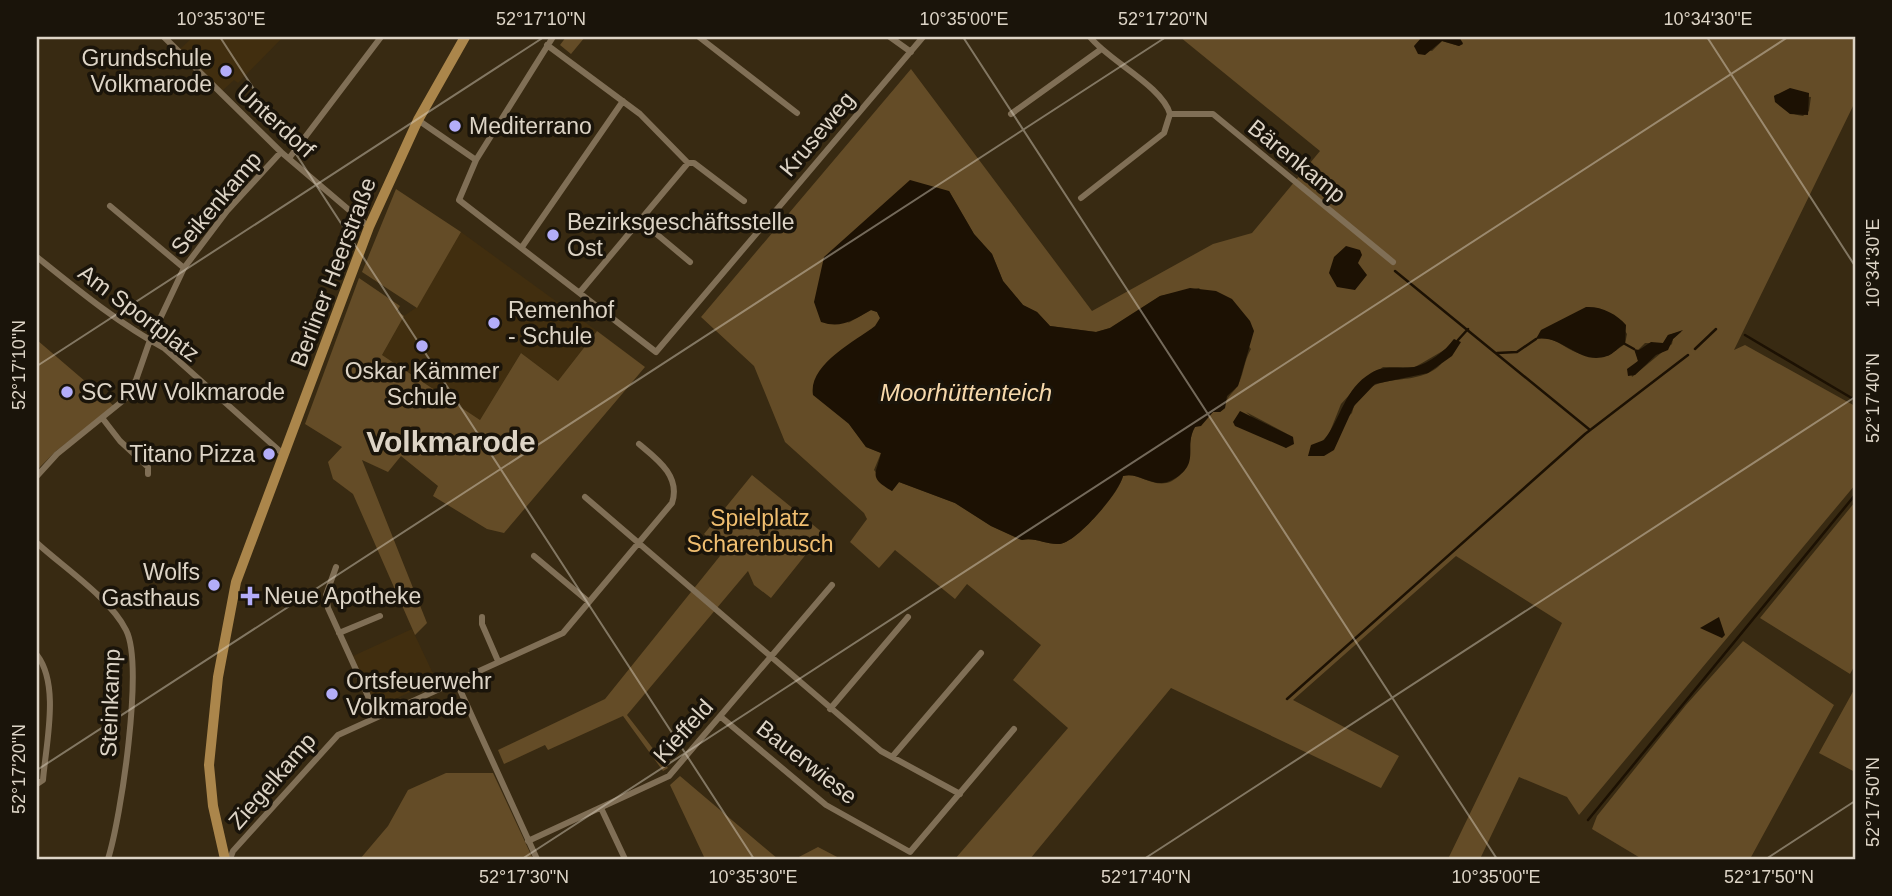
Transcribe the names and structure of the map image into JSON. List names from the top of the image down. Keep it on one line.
{"streets":{"main road":["Berliner Heerstraße"],"street":["Unterdorf","Kruseweg","Bärenkamp","Seikenkamp","Am Sportplatz","Steinkamp","Kieffeld","Bauerwiese","Ziegelkamp"]},"crossings":[["Unterdorf","Seikenkamp"],["Unterdorf","Berliner Heerstraße"],["Seikenkamp","Am Sportplatz"],["Berliner Heerstraße","Am Sportplatz"],["Berliner Heerstraße","Ziegelkamp"],["Kieffeld","Bauerwiese"]],"districts":["Volkmarode"],"water":["Moorhüttenteich"],"parks":["Spielplatz Scharenbusch"],"places":{"other":["Grundschule Volkmarode","Mediterrano","Bezirksgeschäftsstelle Ost","Remenhof - Schule","Oskar Kämmer Schule","SC RW Volkmarode","Titano Pizza","Wolfs Gasthaus","Ortsfeuerwehr Volkmarode"],"health":["Neue Apotheke"]},"coordinates":["10°35'30\"E","52°17'10\"N","10°35'00\"E","52°17'20\"N","10°34'30\"E","52°17'40\"N","52°17'50\"N","52°17'30\"N"]}
